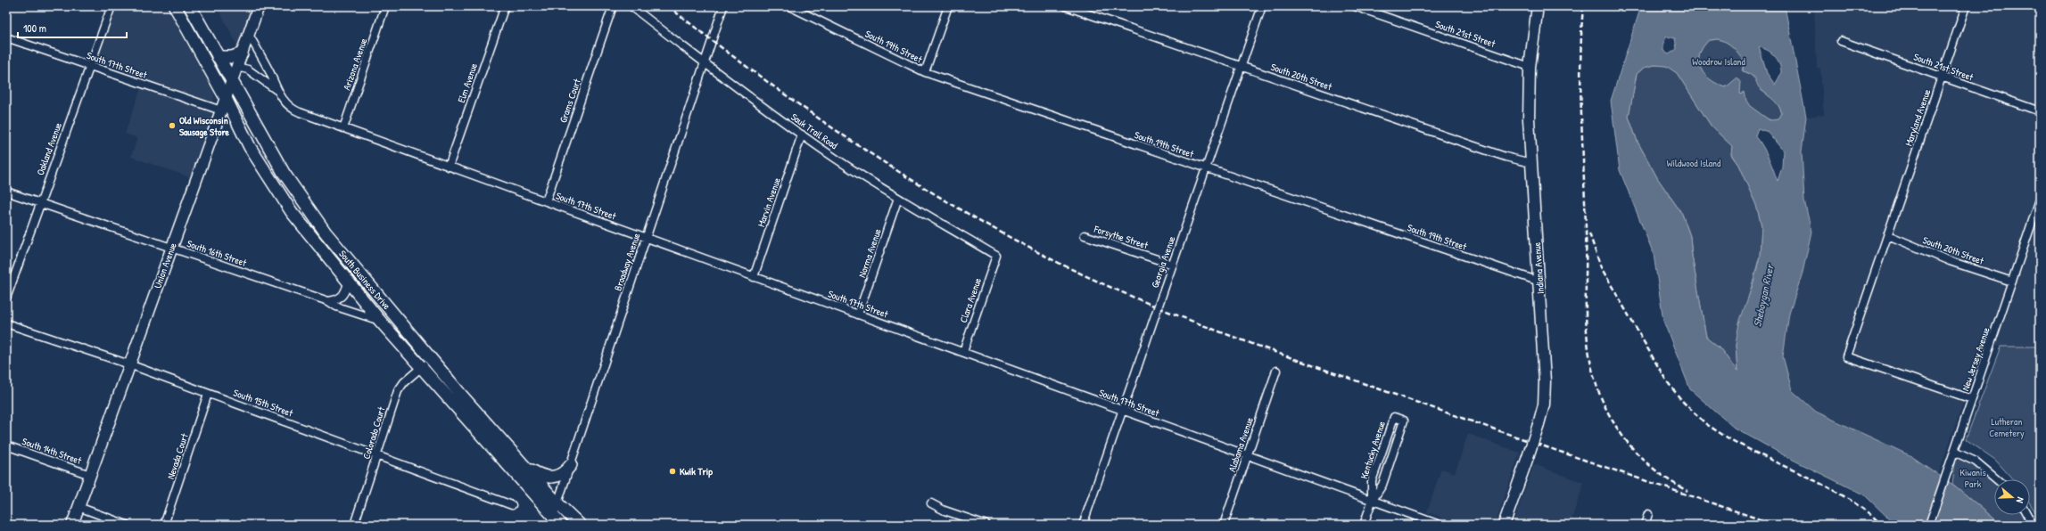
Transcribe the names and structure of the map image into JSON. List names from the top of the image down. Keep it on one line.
{"streets":{"main road":["South Business Drive"],"street":["South 21st Street","South 19th Street","Arizona Avenue","South 17th Street","South 20th Street","Elm Avenue","Grams Court","Maryland Avenue","Sauk Trail Road","Oakland Avenue","Marvin Avenue","Forsythe Street","South 16th Street","Norma Avenue","Broadway Avenue","Georgia Avenue","Union Avenue","Indiana Avenue","Clara Avenue","New Jersey Avenue","South 15th Street","Colorado Court","Alabama Avenue","Kentucky Avenue","South 14th Street","Nevada Court"]},"crossings":[["South 21st Street","Maryland Avenue"],["South 21st Street","Indiana Avenue"],["South 19th Street","Georgia Avenue"],["South 19th Street","Indiana Avenue"],["Arizona Avenue","South 17th Street"],["South 17th Street","Elm Avenue"],["South 17th Street","Grams Court"],["South 17th Street","Oakland Avenue"],["South 17th Street","Marvin Avenue"],["South 17th Street","Norma Avenue"],["South 17th Street","Broadway Avenue"],["South 17th Street","Georgia Avenue"],["South 17th Street","Union Avenue"],["South 17th Street","Clara Avenue"],["South 17th Street","Alabama Avenue"],["South 17th Street","Kentucky Avenue"],["South 20th Street","Maryland Avenue"],["South 20th Street","Georgia Avenue"],["South 20th Street","Indiana Avenue"],["South 20th Street","New Jersey Avenue"],["Maryland Avenue","New Jersey Avenue"],["Sauk Trail Road","Marvin Avenue"],["Sauk Trail Road","Norma Avenue"],["Sauk Trail Road","Broadway Avenue"],["Sauk Trail Road","Clara Avenue"],["Oakland Avenue","South 16th Street"],["Forsythe Street","Georgia Avenue"],["South 16th Street","Union Avenue"],["South 16th Street","South Business Drive"],["Broadway Avenue","South Business Drive"],["Union Avenue","South Business Drive"],["Union Avenue","South 15th Street"],["Union Avenue","South 14th Street"],["South Business Drive","Colorado Court"],["South 15th Street","Colorado Court"],["South 15th Street","Nevada Court"]],"water":["Sheboygan River"],"parks":["Woodrow Island","Wildwood Island","Lutheran Cemetery","Kiwanis Park"],"places":["Old Wisconsin Sausage Store","Kwik Trip"],"scale_bar":"100 m","north":"right"}
